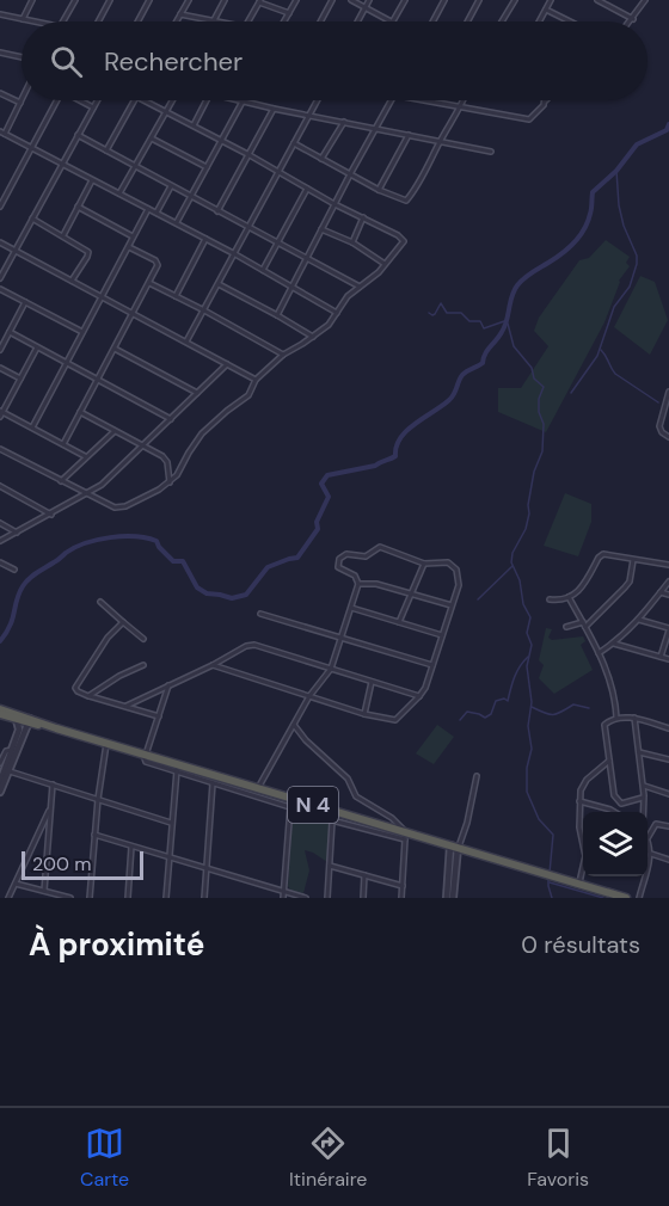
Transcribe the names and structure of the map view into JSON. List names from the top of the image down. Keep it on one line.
{"streets":{"highway":["N 4"]},"scale_bar":"200 m","page":{"search":"Rechercher","scale":"200 m","heading":["À proximité","0 résultats"],"nav":["Carte","Itinéraire","Favoris"]}}
